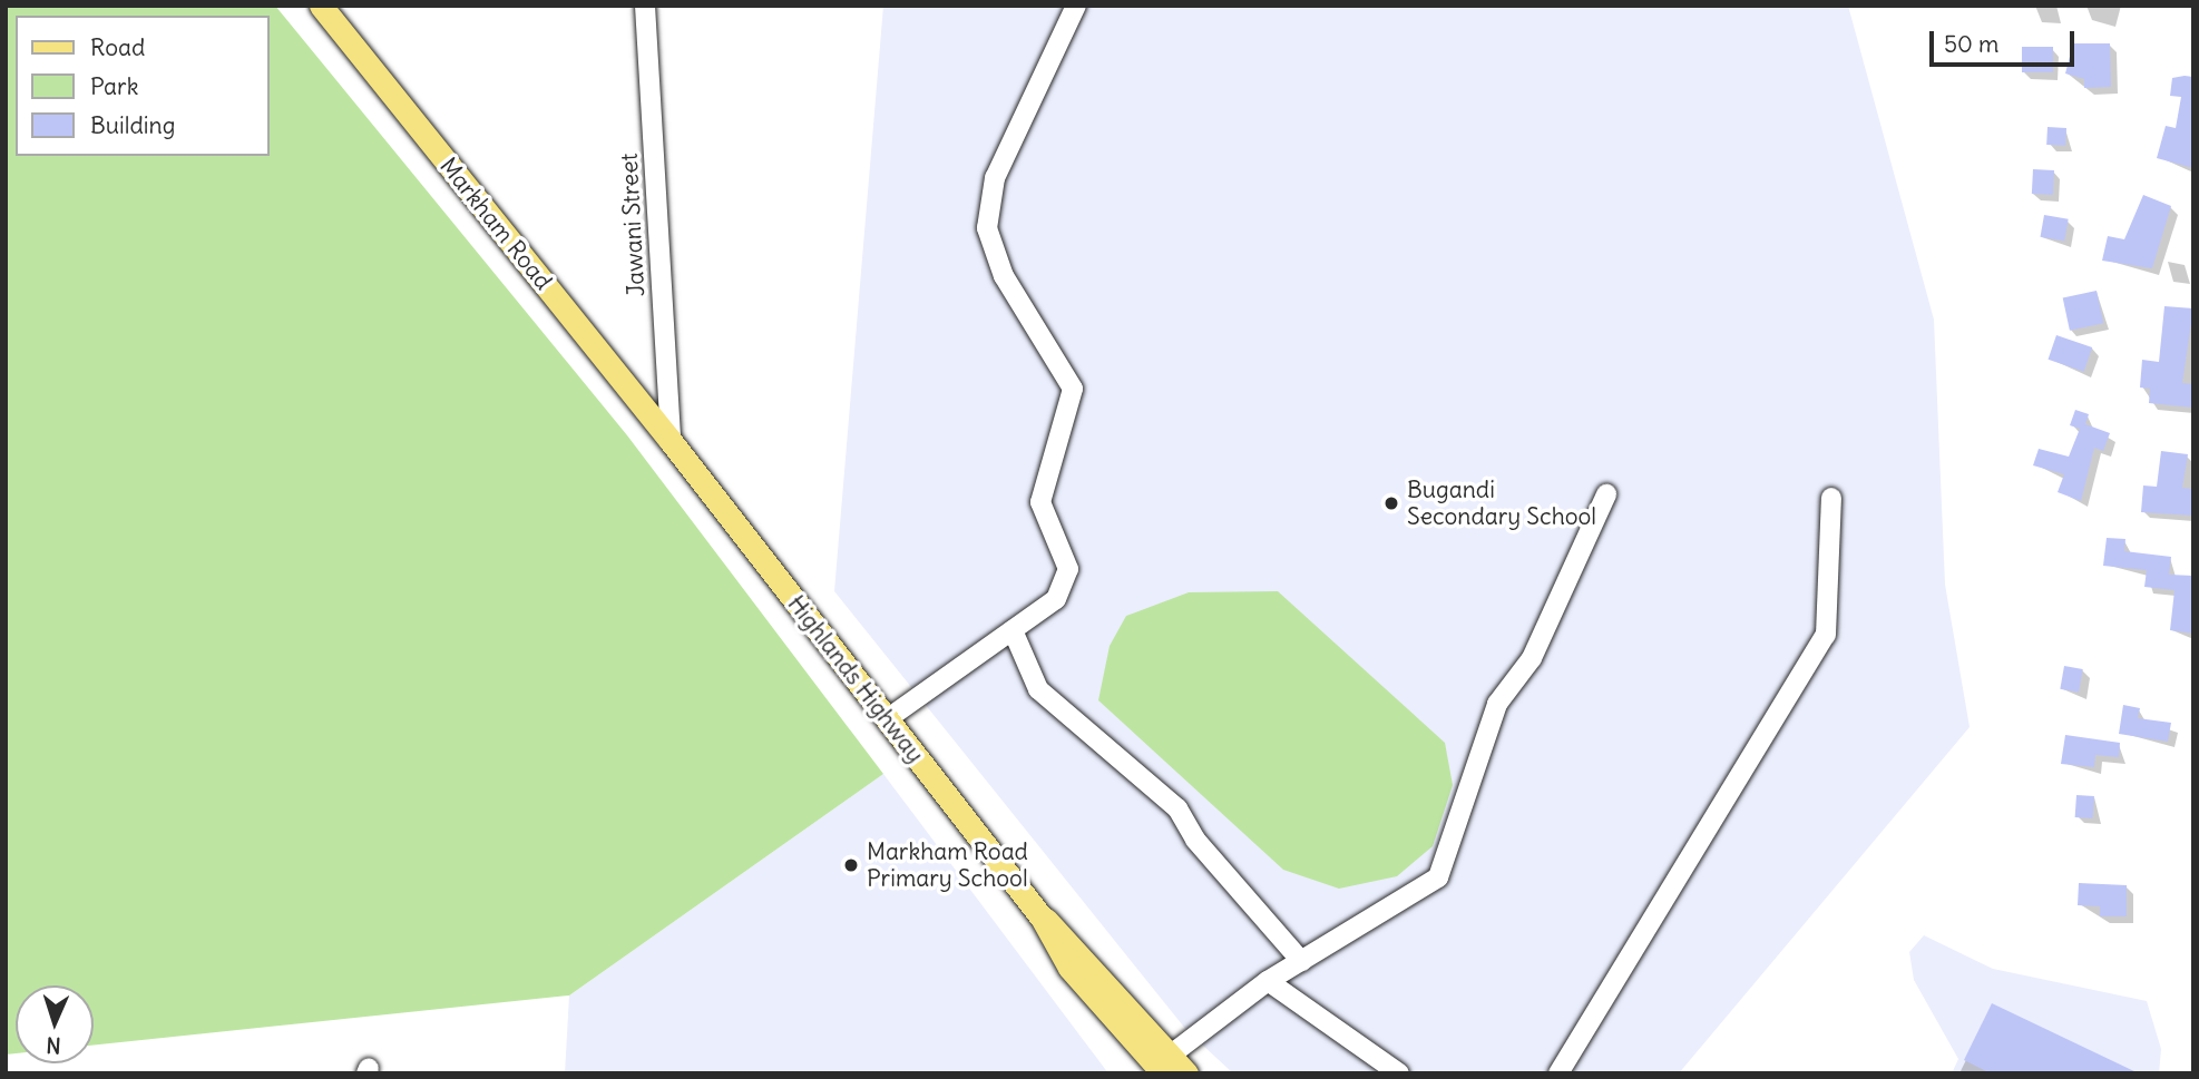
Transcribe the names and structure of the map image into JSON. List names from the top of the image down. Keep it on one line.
{"streets":{"main road":["Markham Road","Highlands Highway"],"street":["Jawani Street"]},"crossings":[["Markham Road","Jawani Street"],["Markham Road","Highlands Highway"],["Jawani Street","Highlands Highway"]],"places":["Bugandi Secondary School","Markham Road Primary School"],"legend":["Road","Park","Building"],"scale_bar":"50 m","north":"bottom"}
